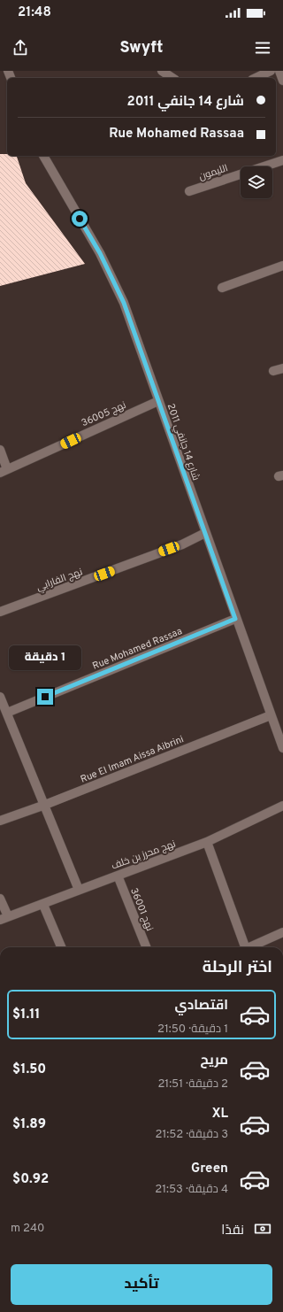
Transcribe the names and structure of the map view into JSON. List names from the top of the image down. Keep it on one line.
{"streets":{"street":["الليمون","نهج 36005","شارع 14 جانفي 2011","نهج الفارابي","Rue Mohamed Rassaa","Rue El Imam Aissa Aibrini","نهج محرز بن خلف","نهج 36001"]},"crossings":[["نهج 36005","شارع 14 جانفي 2011"],["شارع 14 جانفي 2011","نهج الفارابي"],["شارع 14 جانفي 2011","Rue Mohamed Rassaa"],["شارع 14 جانفي 2011","Rue El Imam Aissa Aibrini"],["نهج محرز بن خلف","نهج 36001"]],"page":{"status":"21:48","header":"Swyft","banner":["شارع 14 جانفي 2011","Rue Mohamed Rassaa"],"bubble":"1 دقيقة","heading":"اختر الرحلة","list":[{"name":"اقتصادي","note":"1 دقيقة · 21:50","value":"$1.11"},{"name":"مريح","note":"2 دقيقة · 21:51","value":"$1.50"},{"name":"XL","note":"3 دقيقة · 21:52","value":"$1.89"},{"name":"Green","note":"4 دقيقة · 21:53","value":"$0.92"}],"pay":["نقدًا","240 m"],"buttons":"تأكيد"}}
